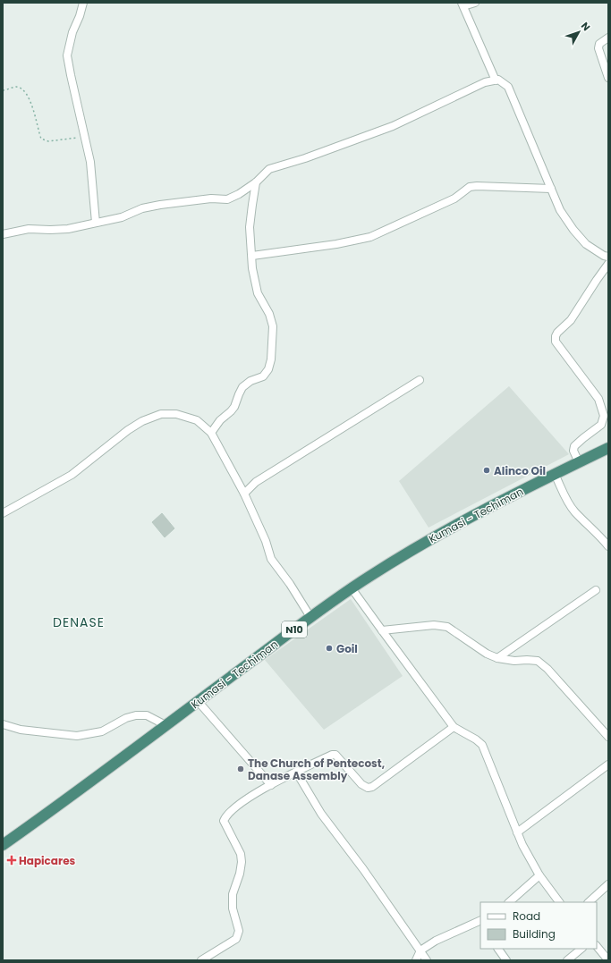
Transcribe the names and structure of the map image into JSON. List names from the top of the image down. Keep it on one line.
{"streets":{"highway":["Kumasi - Techiman","N10"]},"districts":["DENASE"],"places":{"other":["Alinco Oil","Goil","The Church of Pentecost, Danase Assembly"],"health":["Hapicares"]},"legend":["Road","Building"],"north":"top right"}
